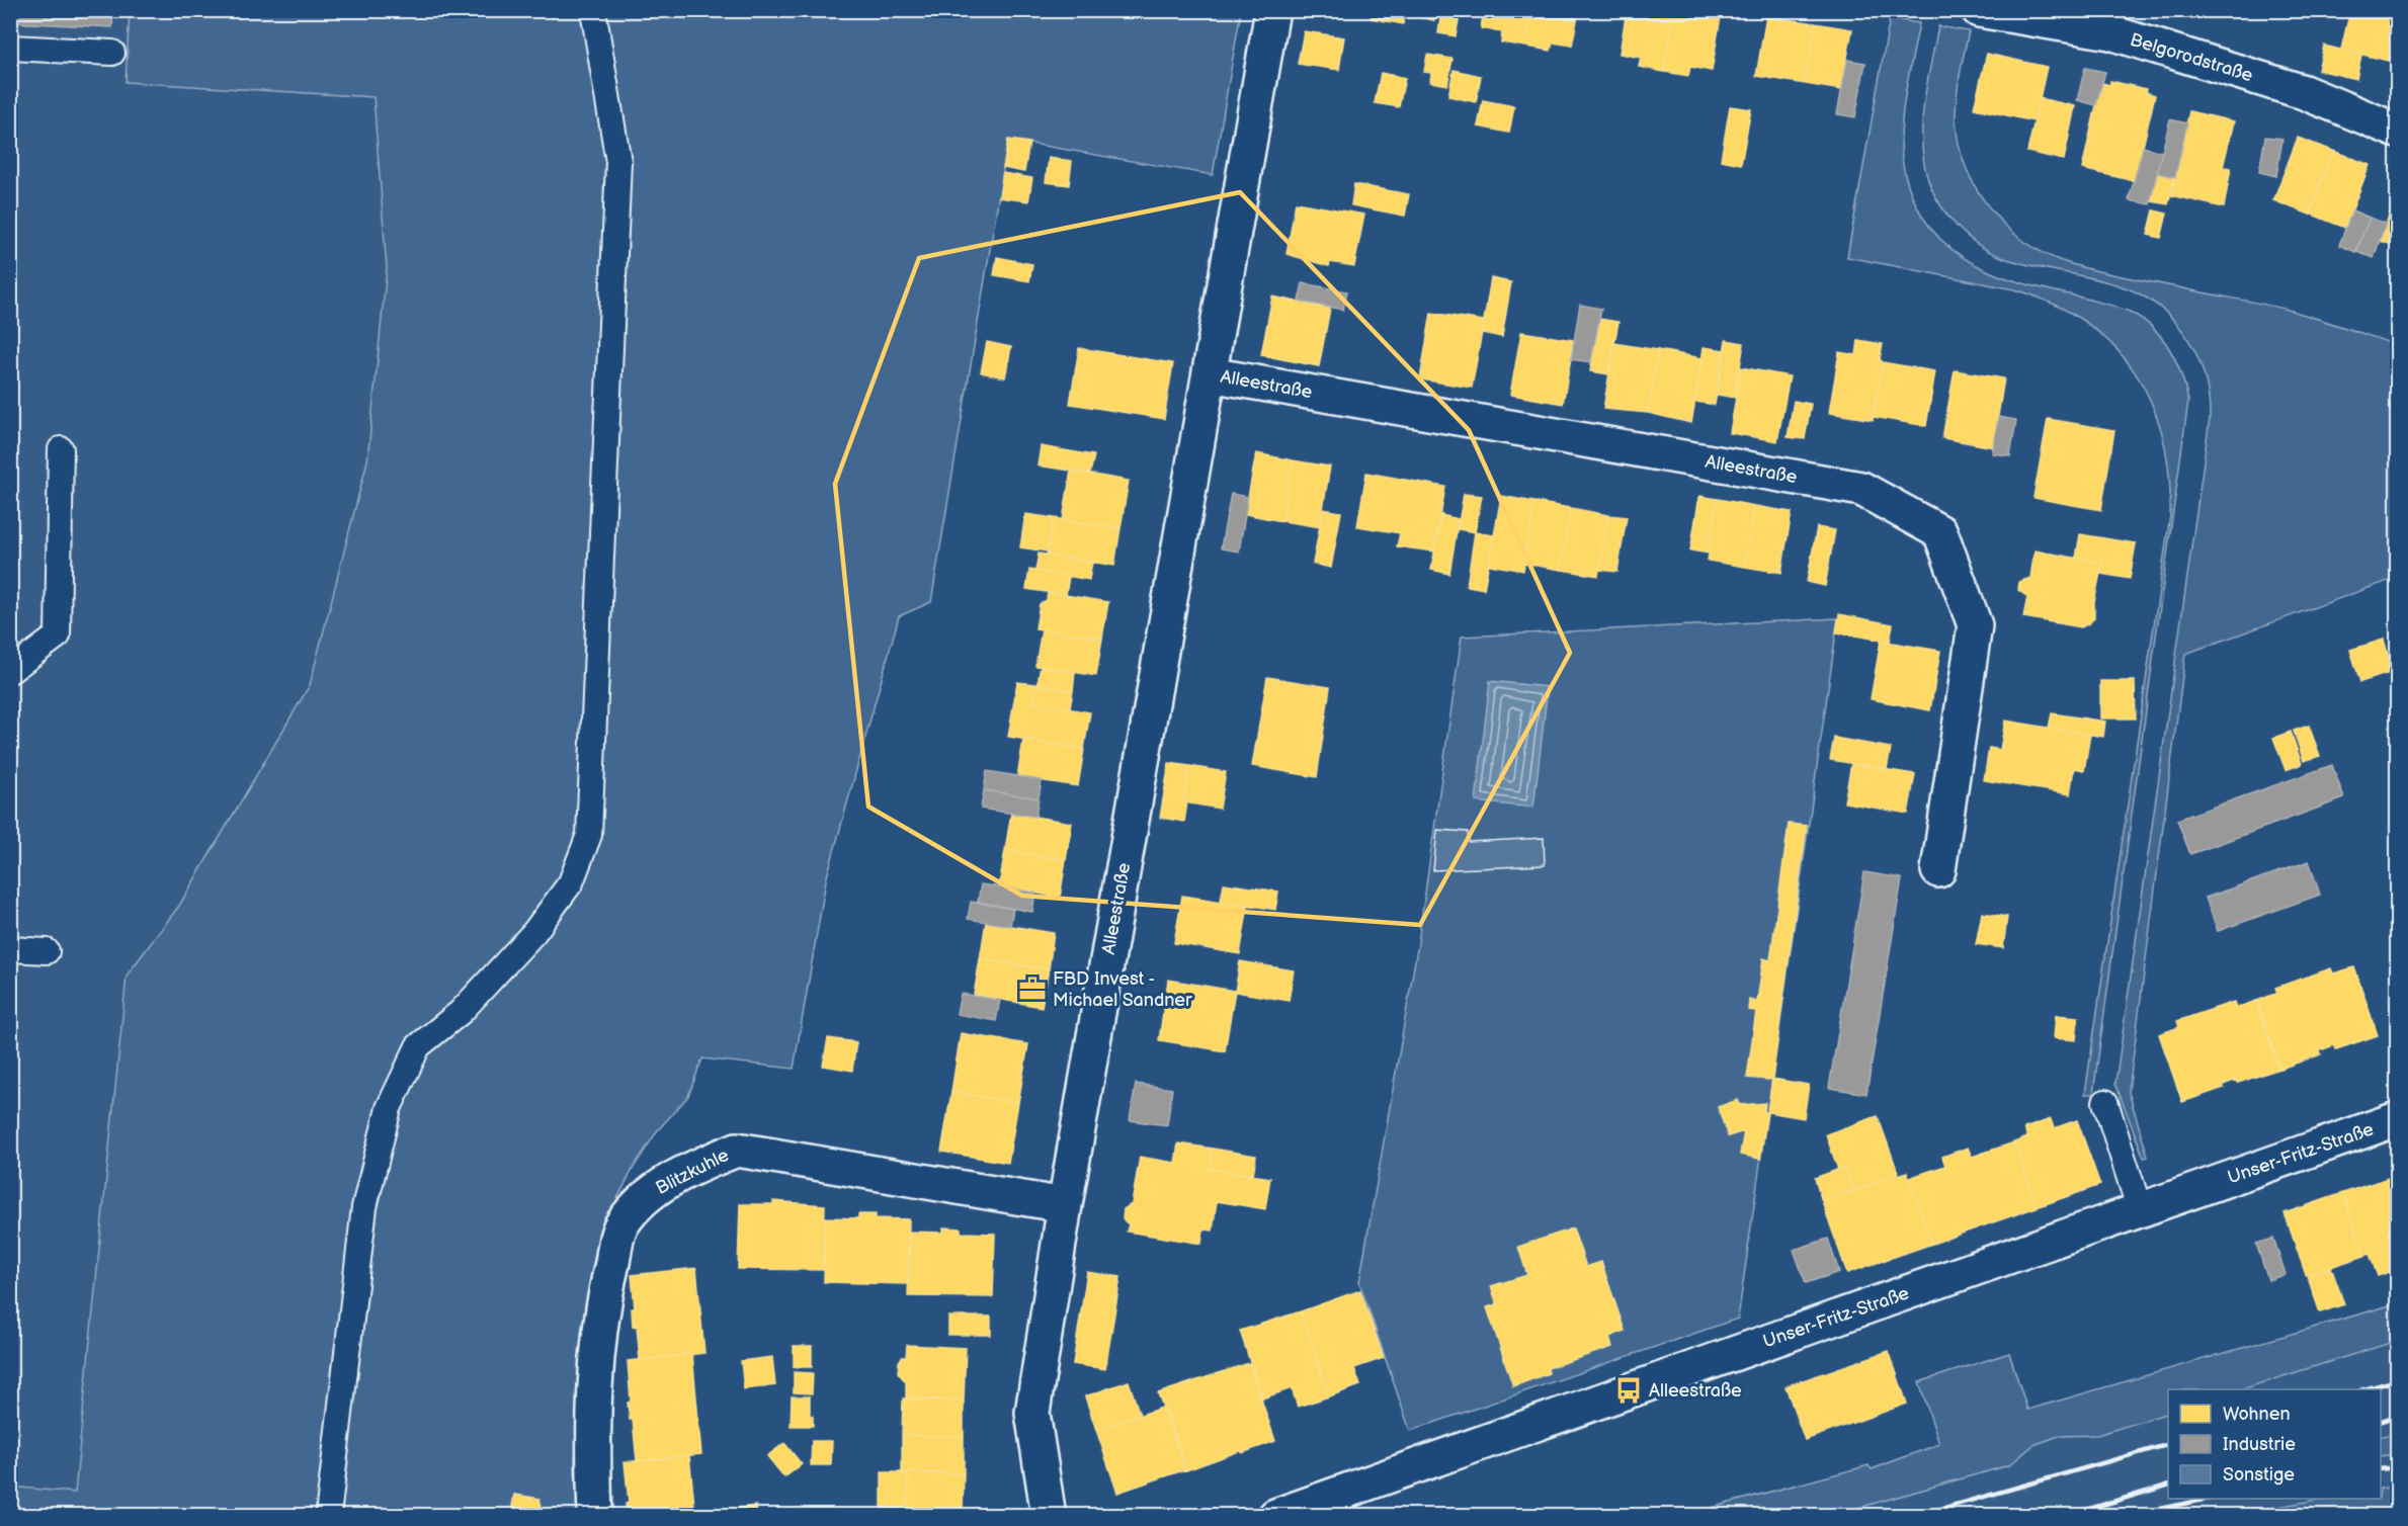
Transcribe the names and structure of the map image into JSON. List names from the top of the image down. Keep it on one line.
{"streets":{"street":["Belgorodstraße","Alleestraße","Unser-Fritz-Straße","Blitzkuhle"]},"crossings":[["Alleestraße","Blitzkuhle"]],"places":{"office":["FBD Invest - Michael Sandner"],"bus stop":["Alleestraße"]},"legend":["Wohnen","Industrie","Sonstige"]}
